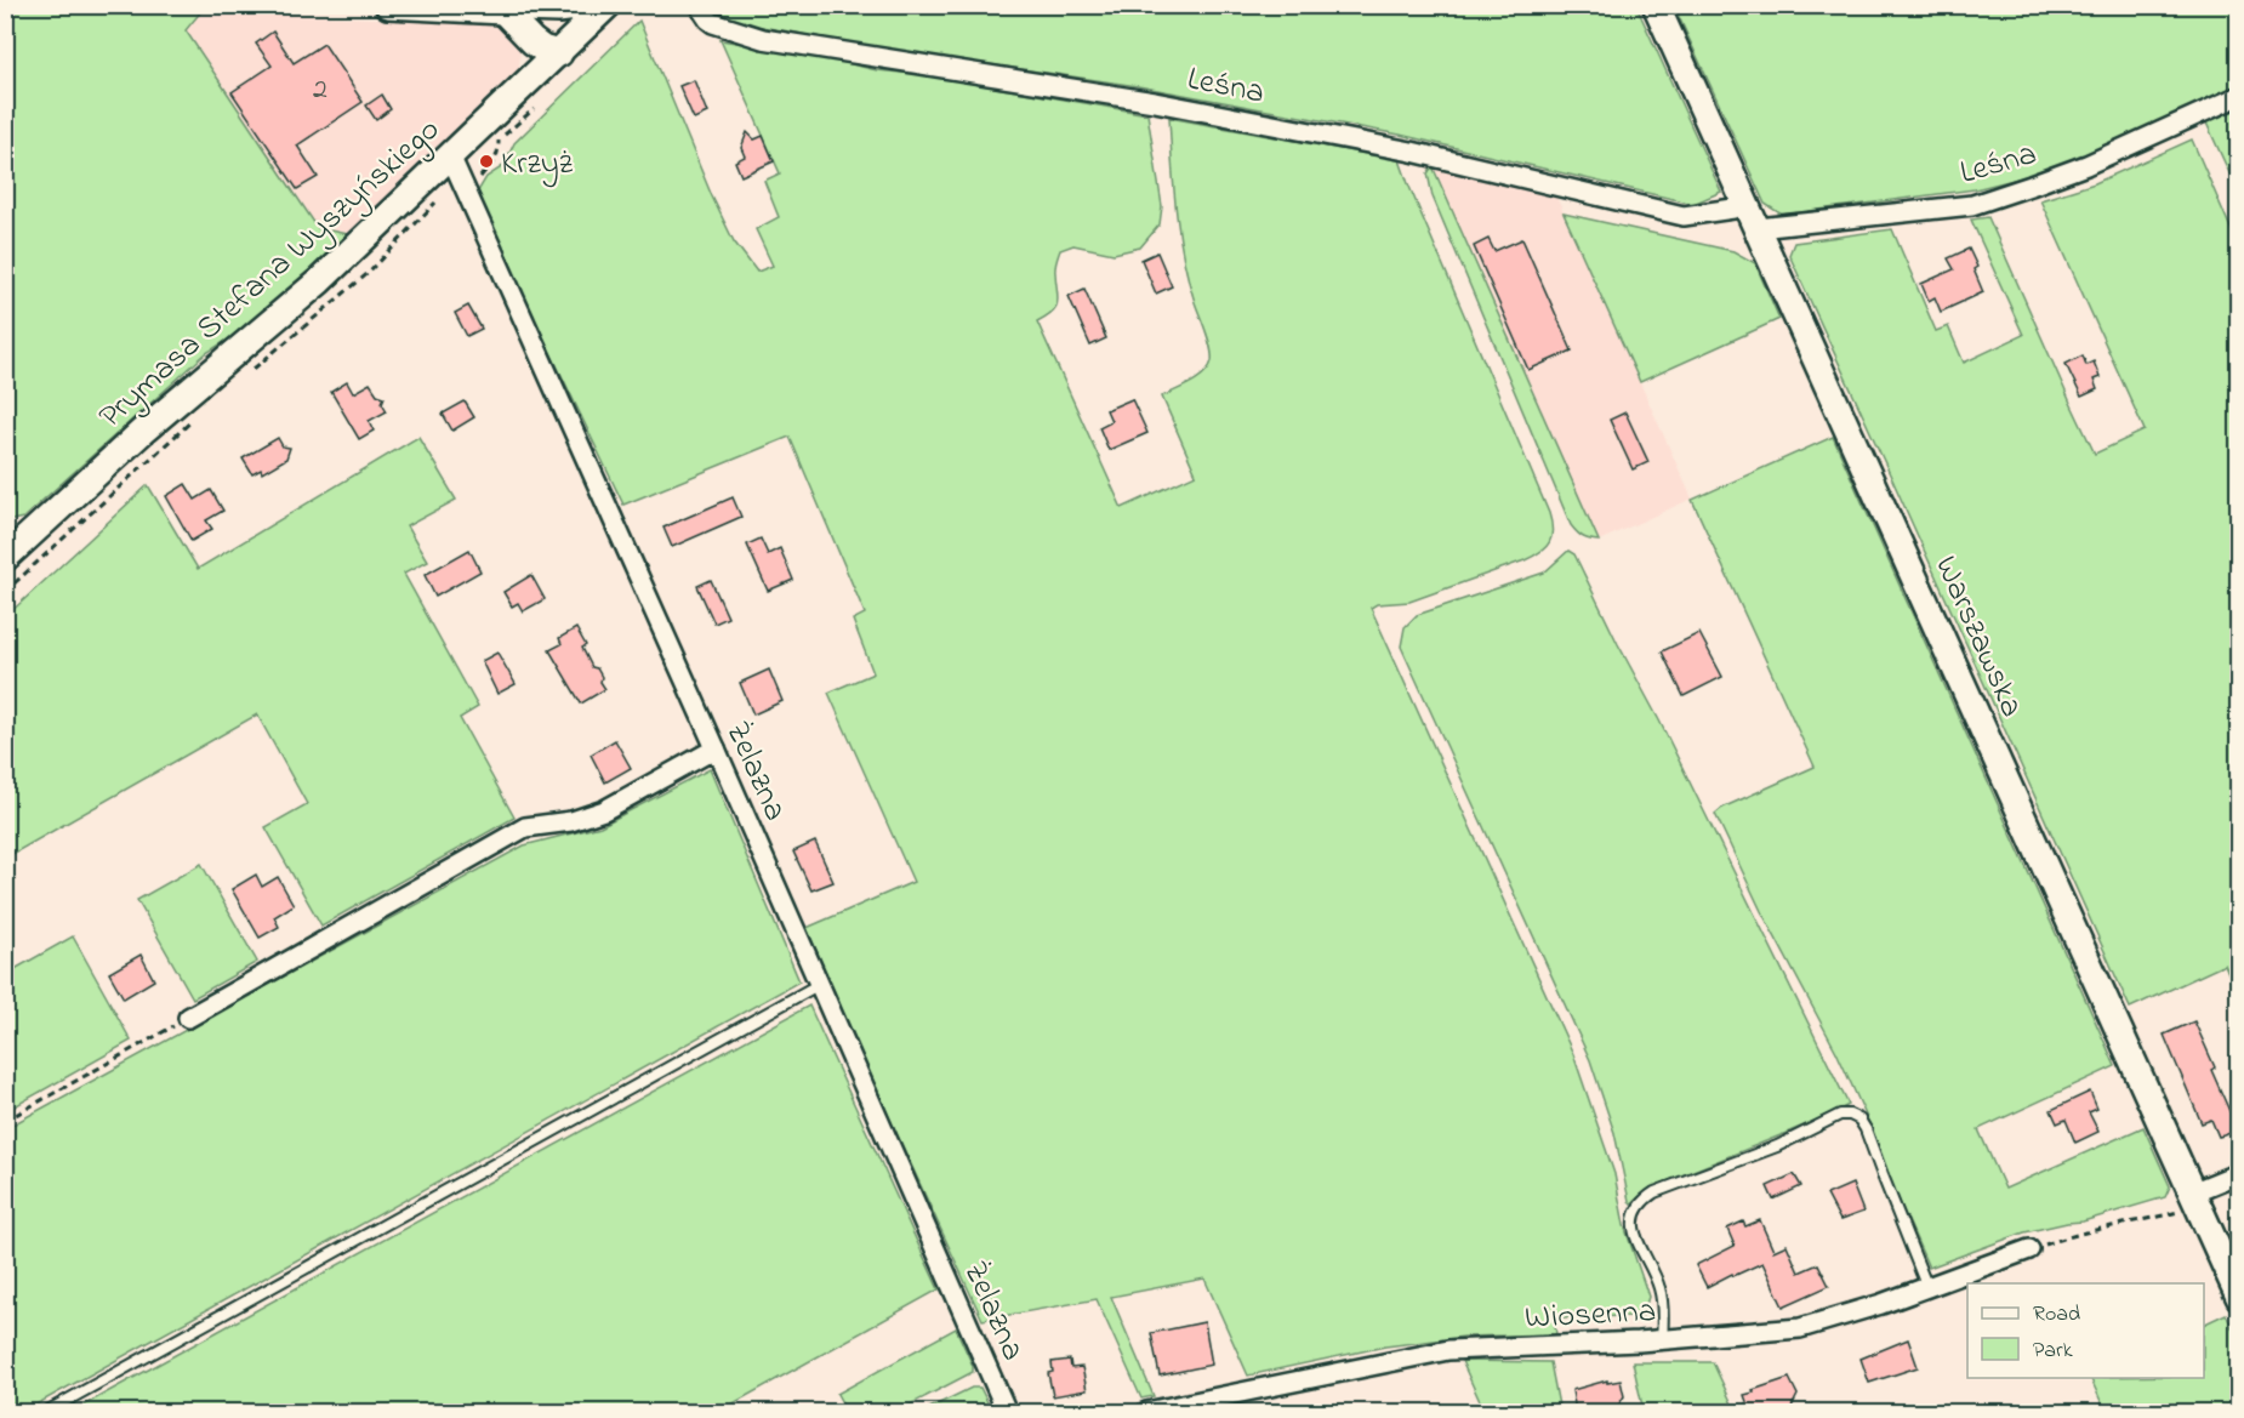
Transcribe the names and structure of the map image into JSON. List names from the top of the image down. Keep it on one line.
{"streets":{"street":["Leśna","Prymasa Stefana Wyszyńskiego","Warszawska","Żelazna","Wiosenna"]},"crossings":[["Leśna","Warszawska"],["Prymasa Stefana Wyszyńskiego","Żelazna"]],"places":["Krzyż"],"house_numbers":["2"],"legend":["Road","Park"]}
